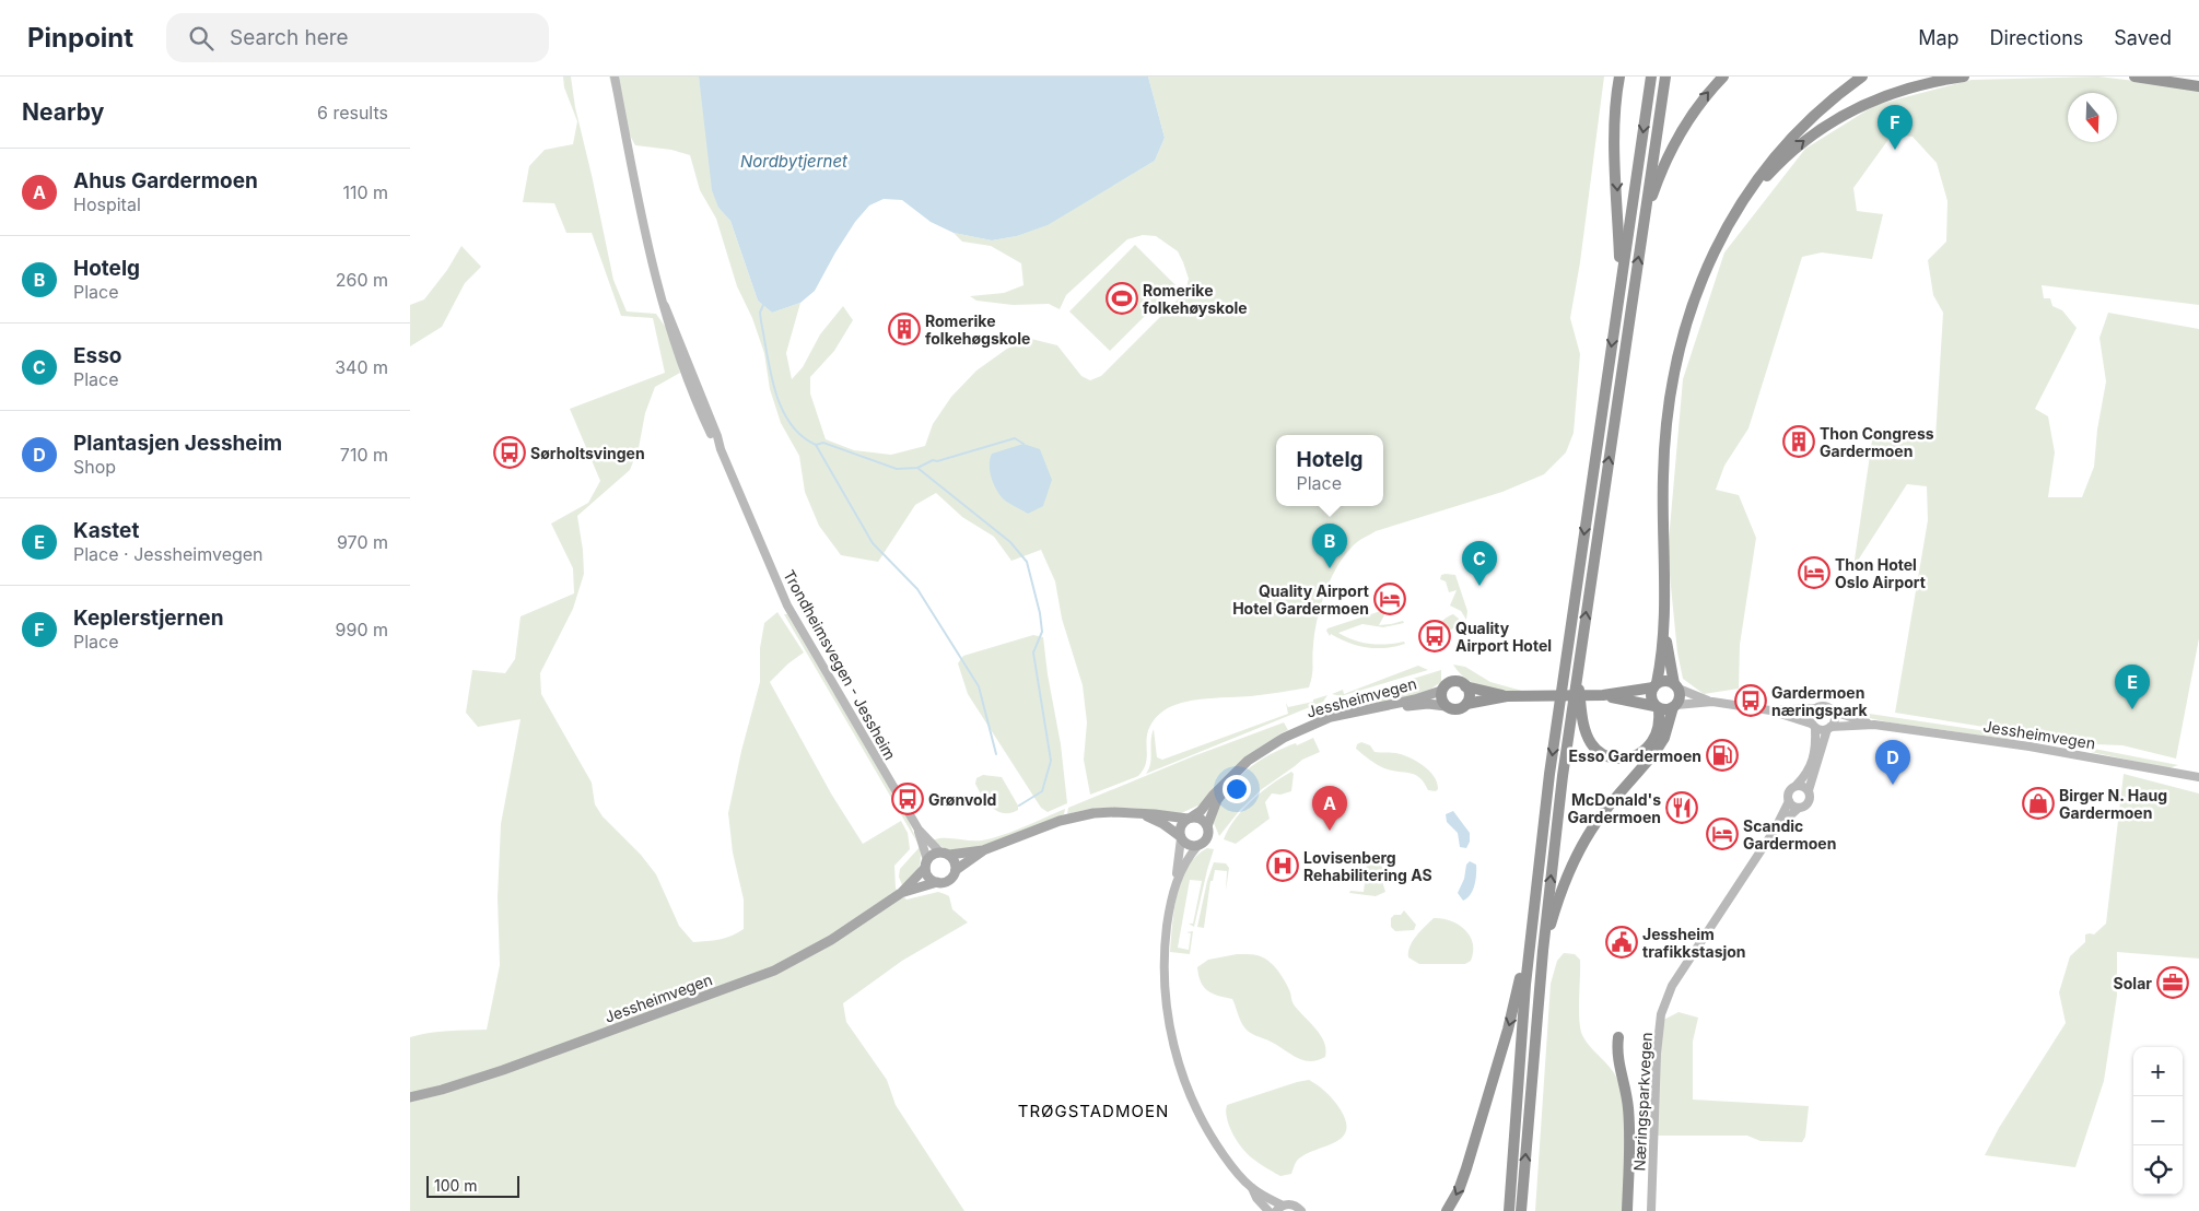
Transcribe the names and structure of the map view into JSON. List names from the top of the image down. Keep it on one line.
{"streets":{"main road":["Trondheimsvegen - Jessheim","Jessheimvegen","Næringsparkvegen"]},"crossings":[["Trondheimsvegen - Jessheim","Jessheimvegen"],["Jessheimvegen","Næringsparkvegen"]],"districts":["TRØGSTADMOEN"],"water":["Nordbytjernet"],"places":{"sports":["Romerike folkehøyskole"],"building":["Romerike folkehøgskole","Thon Congress Gardermoen"],"bus stop":["Sørholtsvingen","Quality Airport Hotel","Gardermoen næringspark","Grønvold"],"hotel":["Thon Hotel Oslo Airport","Quality Airport Hotel Gardermoen","Scandic Gardermoen"],"fuel station":["Esso Gardermoen"],"shop":["Birger N. Haug Gardermoen"],"restaurant":["McDonald's Gardermoen"],"hospital":["Lovisenberg Rehabilitering AS"],"public building":["Jessheim trafikkstasjon"],"office":["Solar"]},"scale_bar":"100 m","north":"bottom","page":{"header":"Pinpoint","search":"Search here","nav":["Map","Directions","Saved"],"heading":["Nearby","6 results"],"pins":["F","B","C","E","D","A"],"list":[{"mark":"A","name":"Ahus Gardermoen","note":"Hospital","value":"110 m"},{"mark":"B","name":"Hotelg","note":"Place","value":"260 m"},{"mark":"C","name":"Esso","note":"Place","value":"340 m"},{"mark":"D","name":"Plantasjen Jessheim","note":"Shop","value":"710 m"},{"mark":"E","name":"Kastet","note":"Place · Jessheimvegen","value":"970 m"},{"mark":"F","name":"Keplerstjernen","note":"Place","value":"990 m"}],"popup":["Hotelg","Place"],"map_buttons":["+","−"],"scale":"100 m"}}
